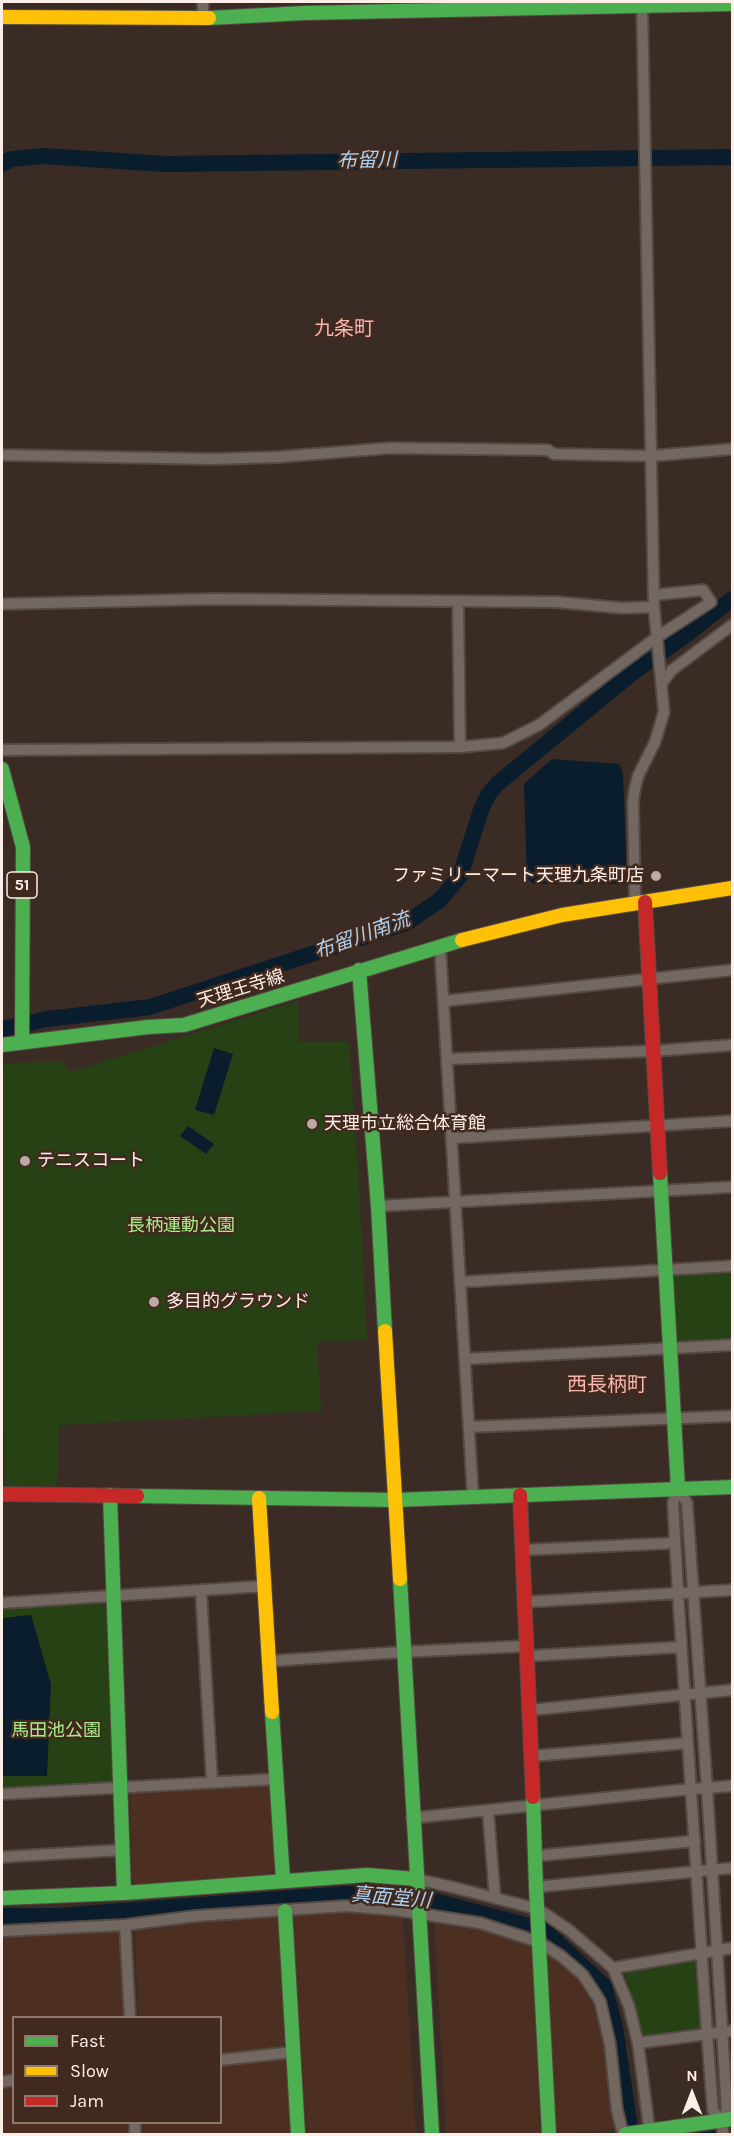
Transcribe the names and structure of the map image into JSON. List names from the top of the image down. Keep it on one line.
{"streets":{"street":["51","天理王寺線"]},"crossings":[["51","天理王寺線"]],"districts":["九条町","西長柄町"],"water":["布留川","布留川南流","真面堂川"],"parks":["長柄運動公園","馬田池公園"],"places":["ファミリーマート天理九条町店","天理市立総合体育館","テニスコート","多目的グラウンド"],"legend":["Fast","Slow","Jam"],"north":"top"}
